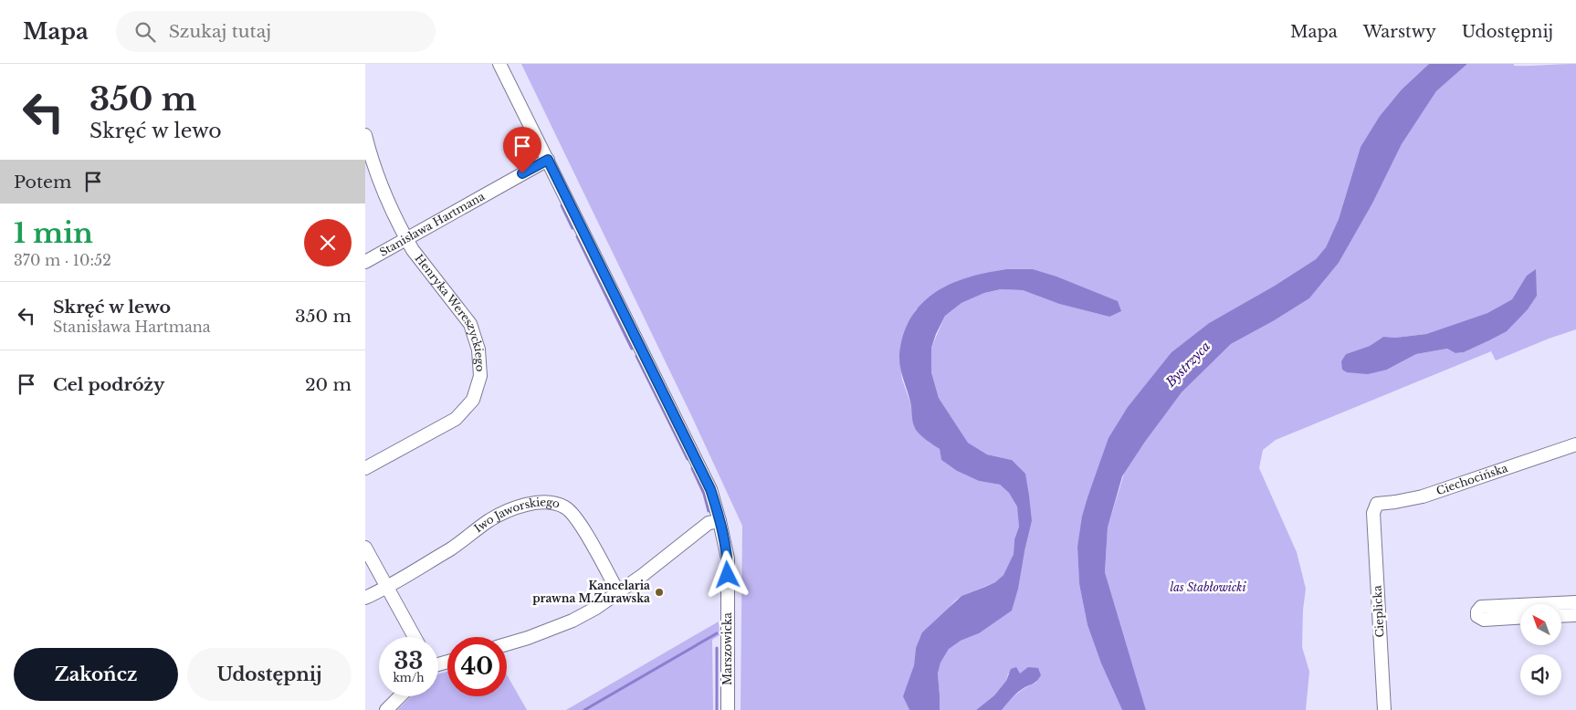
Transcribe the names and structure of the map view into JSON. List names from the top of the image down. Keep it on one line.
{"streets":{"street":["Stanisława Hartmana","Henryka Wereszyckiego","Ciechocińska","Iwo Jaworskiego","Cieplicka","Marszowicka"]},"crossings":[["Stanisława Hartmana","Henryka Wereszyckiego"],["Stanisława Hartmana","Marszowicka"],["Ciechocińska","Cieplicka"]],"water":["Bystrzyca"],"parks":["las Stabłowicki"],"places":["Kancelaria prawna M.Zurawska"],"north":"top left","page":{"header":"Mapa","search":"Szukaj tutaj","nav":["Mapa","Warstwy","Udostępnij"],"turn":["350 m","Skręć w lewo"],"then":"Potem","heading":["1 min","370 m · 10:52"],"list":[{"name":"Skręć w lewo","note":"Stanisława Hartmana","value":"350 m"},{"name":"Cel podróży","value":"20 m"}],"speed":"33 km/h","limit":"40","buttons":["Zakończ","Udostępnij"]}}
